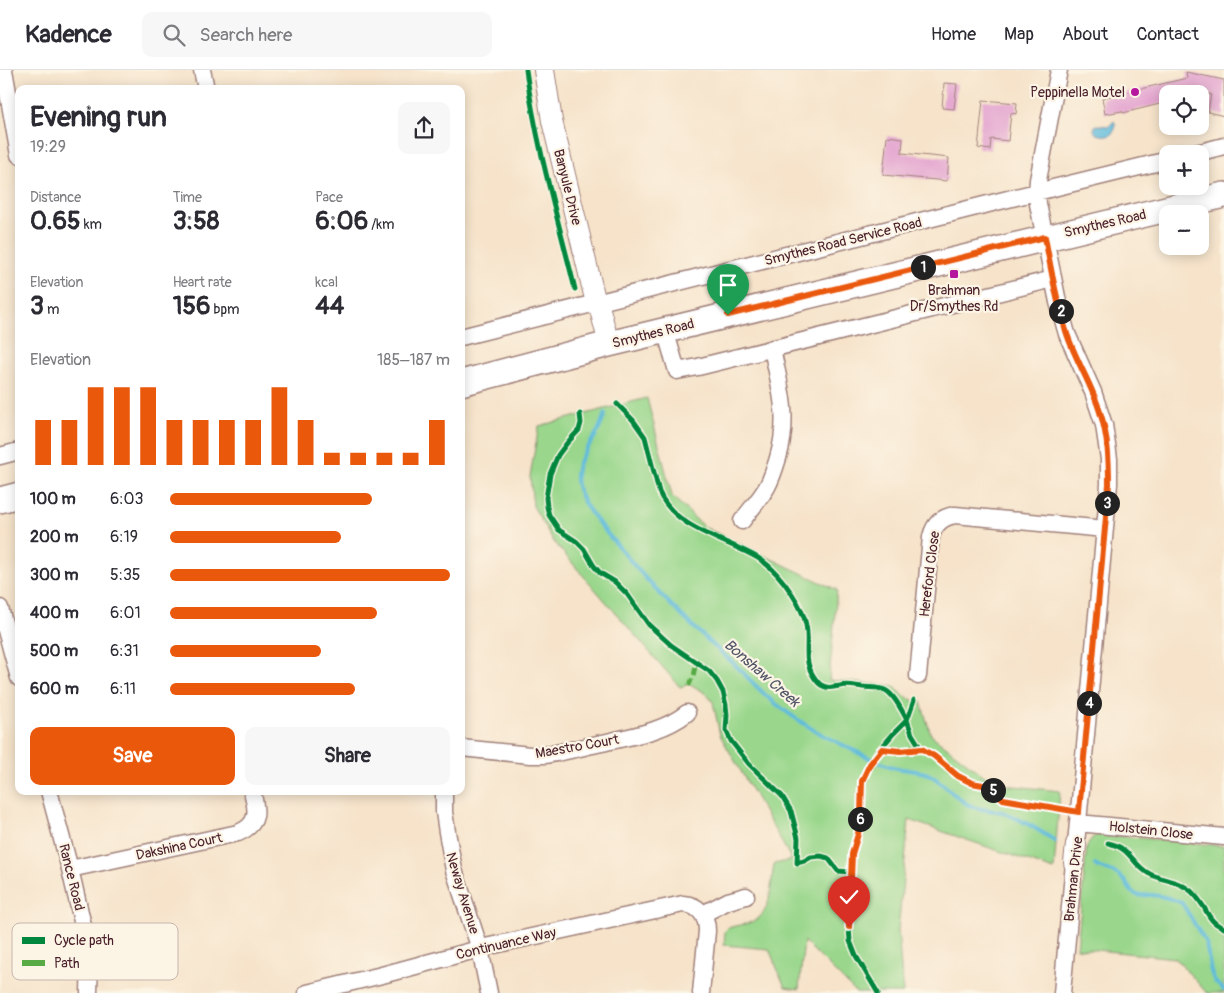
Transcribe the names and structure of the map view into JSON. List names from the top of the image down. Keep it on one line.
{"streets":{"main road":["Smythes Road"],"street":["Banyule Drive","Smythes Road Service Road","Hereford Close","Maestro Court","Holstein Close","Dakshina Court","Rance Road","Brahman Drive","Neway Avenue","Continuance Way"]},"crossings":[["Banyule Drive","Smythes Road"],["Banyule Drive","Smythes Road Service Road"],["Smythes Road","Brahman Drive"],["Smythes Road Service Road","Brahman Drive"],["Hereford Close","Brahman Drive"],["Holstein Close","Brahman Drive"],["Dakshina Court","Rance Road"],["Neway Avenue","Continuance Way"]],"water":["Bonshaw Creek"],"places":{"other":["Peppinella Motel"],"transit":["Brahman Dr/Smythes Rd"]},"legend":["Cycle path","Path"],"page":{"header":"Kadence","search":"Search here","nav":["Home","Map","About","Contact"],"map_buttons":["+","−"],"heading":["Evening run","19:29"],"stats":[["Distance","0.65 km"],["Time","3:58"],["Pace","6:06 /km"],["Elevation","3 m"],["Heart rate","156 bpm"],["kcal","44"]],"pins":["1","2","3","4","5","6"],"chart":["Elevation","185–187 m"],"list":[{"name":"100 m","note":"6:03"},{"name":"200 m","note":"6:19"},{"name":"300 m","note":"5:35"},{"name":"400 m","note":"6:01"},{"name":"500 m","note":"6:31"},{"name":"600 m","note":"6:11"}],"buttons":["Save","Share"]}}
